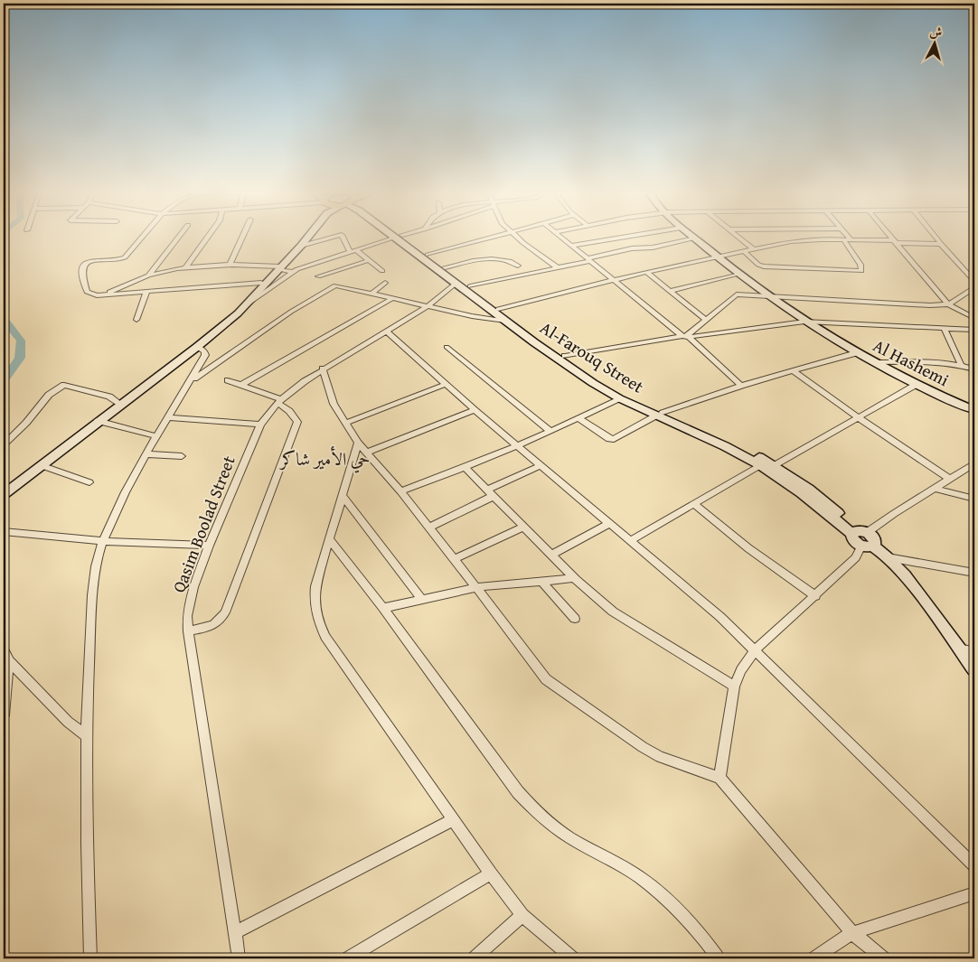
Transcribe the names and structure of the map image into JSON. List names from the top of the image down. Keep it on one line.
{"streets":{"street":["Al-Farouq Street","Al Hashemi","Qasim Boolad Street"]},"crossings":[["Al-Farouq Street","Qasim Boolad Street"]],"districts":["حي الأمير شاكر"],"north":"top"}
